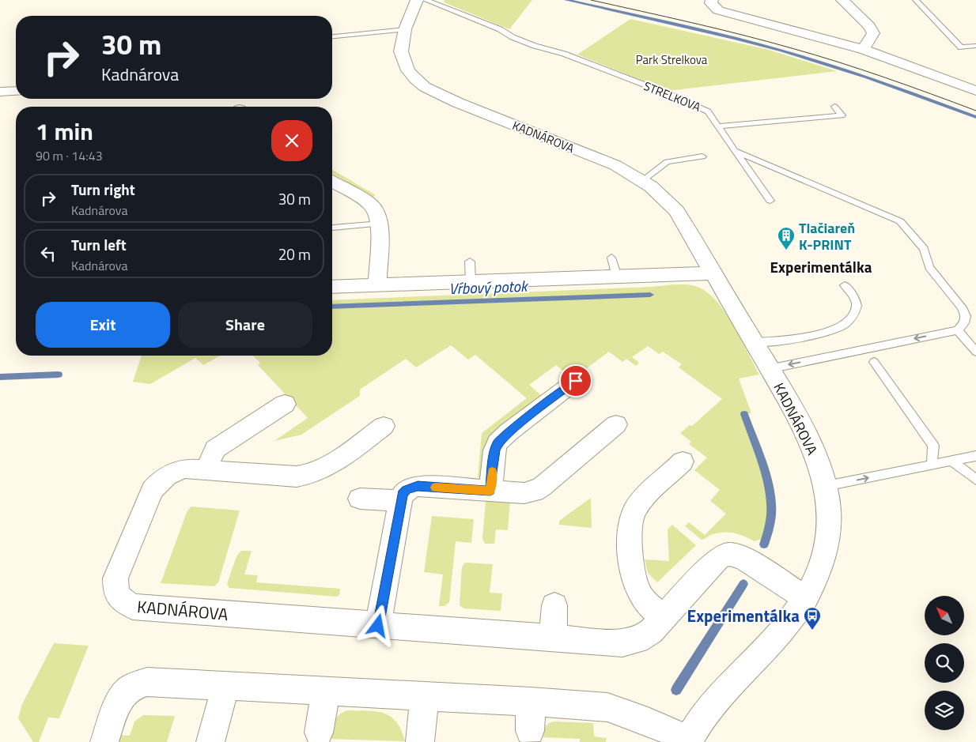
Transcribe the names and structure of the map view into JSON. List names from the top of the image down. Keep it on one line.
{"streets":{"street":["KADNÁROVA"],"lane":["STRELKOVA"]},"districts":["Experimentálka"],"water":["Vŕbový potok"],"parks":["Park Strelkova"],"places":{"building":["Tlačiareň K-PRINT"],"bus stop":["Experimentálka"]},"north":"top left","page":{"turn":["30 m","Kadnárova"],"heading":["1 min","90 m · 14:43"],"list":[{"name":"Turn right","note":"Kadnárova","value":"30 m"},{"name":"Turn left","note":"Kadnárova","value":"20 m"}],"buttons":["Exit","Share"]}}
